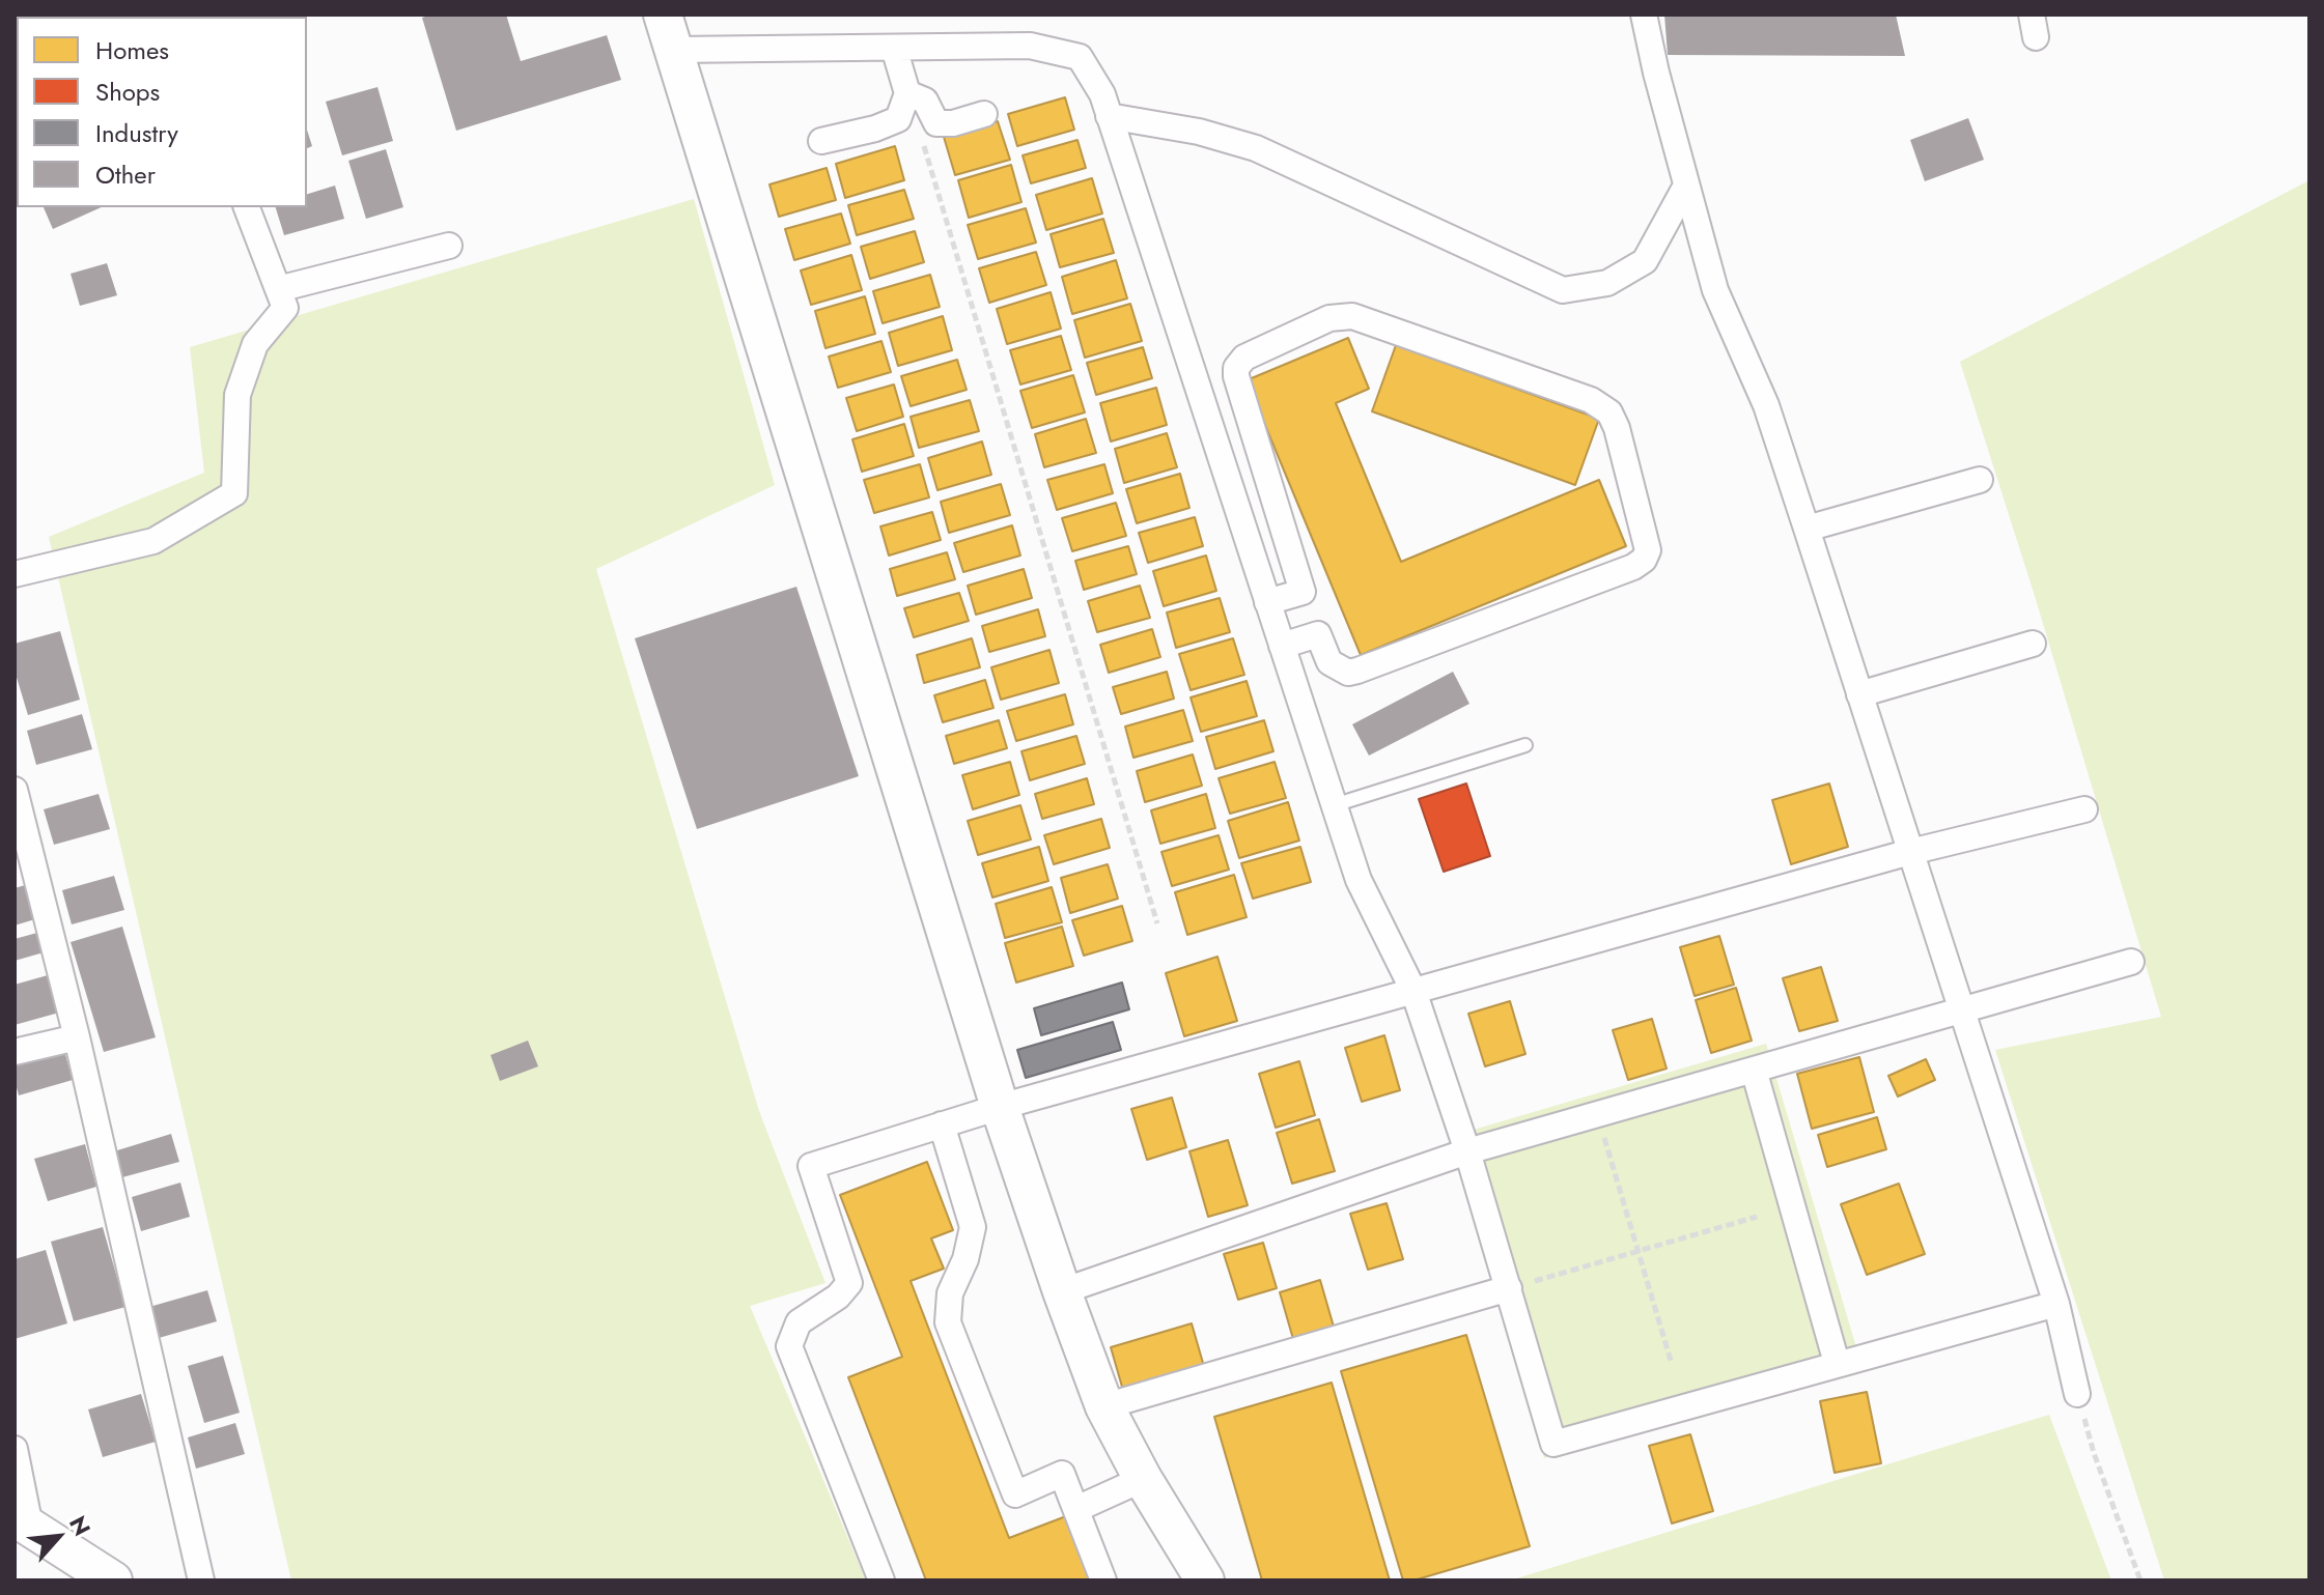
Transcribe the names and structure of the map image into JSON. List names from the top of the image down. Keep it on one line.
{"legend":["Homes","Shops","Industry","Other"],"north":"top right"}
